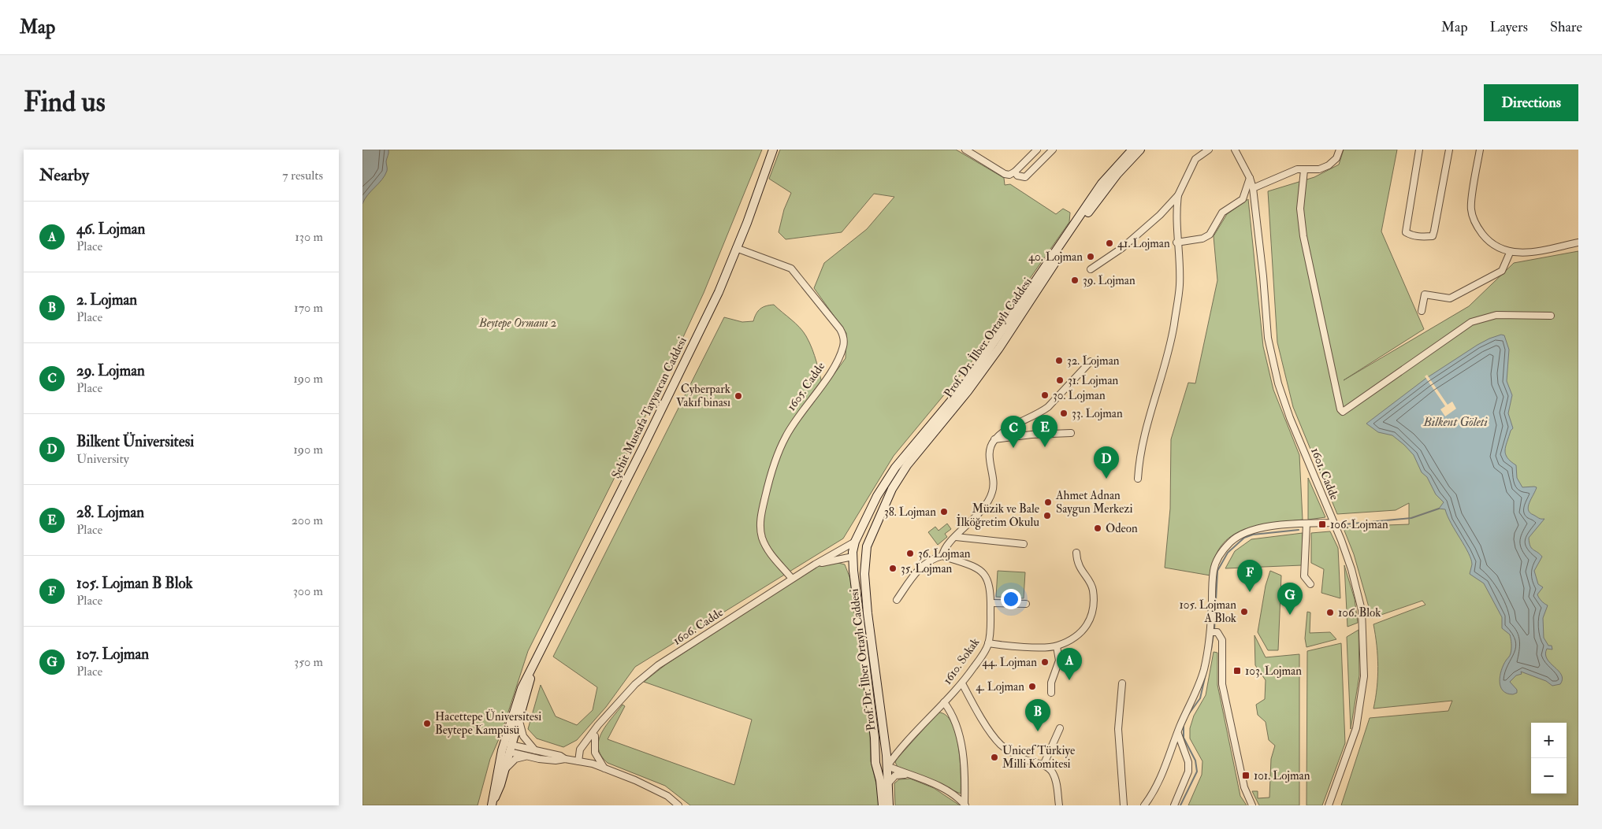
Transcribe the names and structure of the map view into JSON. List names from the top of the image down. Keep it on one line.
{"streets":{"street":["Prof. Dr. İlber Ortaylı Caddesi","1605. Cadde","Şehit Mustafa Tayyarcan Caddesi","1601. Cadde","1606. Cadde","1610. Sokak"]},"crossings":[["Prof. Dr. İlber Ortaylı Caddesi","1606. Cadde"],["Prof. Dr. İlber Ortaylı Caddesi","1610. Sokak"],["1605. Cadde","Şehit Mustafa Tayyarcan Caddesi"],["1605. Cadde","1606. Cadde"]],"water":["Bilkent Göleti"],"parks":["Beytepe Ormanı 2"],"places":{"other":["41. Lojman","40. Lojman","39. Lojman","32. Lojman","31. Lojman","30. Lojman","Cyberpark Vakıf binası","33. Lojman","Ahmet Adnan Saygun Merkezi","38. Lojman","Müzik ve Bale İlköğretim Okulu","Odeon","36. Lojman","35. Lojman","105. Lojman A Blok","106. Blok","44. Lojman","4. Lojman","Hacettepe Üniversitesi Beytepe Kampüsü","Unicef Türkiye Milli Komitesi"],"transit":["106. Lojman","103. Lojman","101. Lojman"]},"page":{"header":"Map","nav":["Map","Layers","Share"],"buttons":"Directions","title":"Find us","heading":["Nearby","7 results"],"list":[{"mark":"A","name":"46. Lojman","note":"Place","value":"130 m"},{"mark":"B","name":"2. Lojman","note":"Place","value":"170 m"},{"mark":"C","name":"29. Lojman","note":"Place","value":"190 m"},{"mark":"D","name":"Bilkent Üniversitesi","note":"University","value":"190 m"},{"mark":"E","name":"28. Lojman","note":"Place","value":"200 m"},{"mark":"F","name":"105. Lojman B Blok","note":"Place","value":"300 m"},{"mark":"G","name":"107. Lojman","note":"Place","value":"350 m"}],"pins":["E","C","D","F","G","A","B"],"map_buttons":["+","−"]}}
